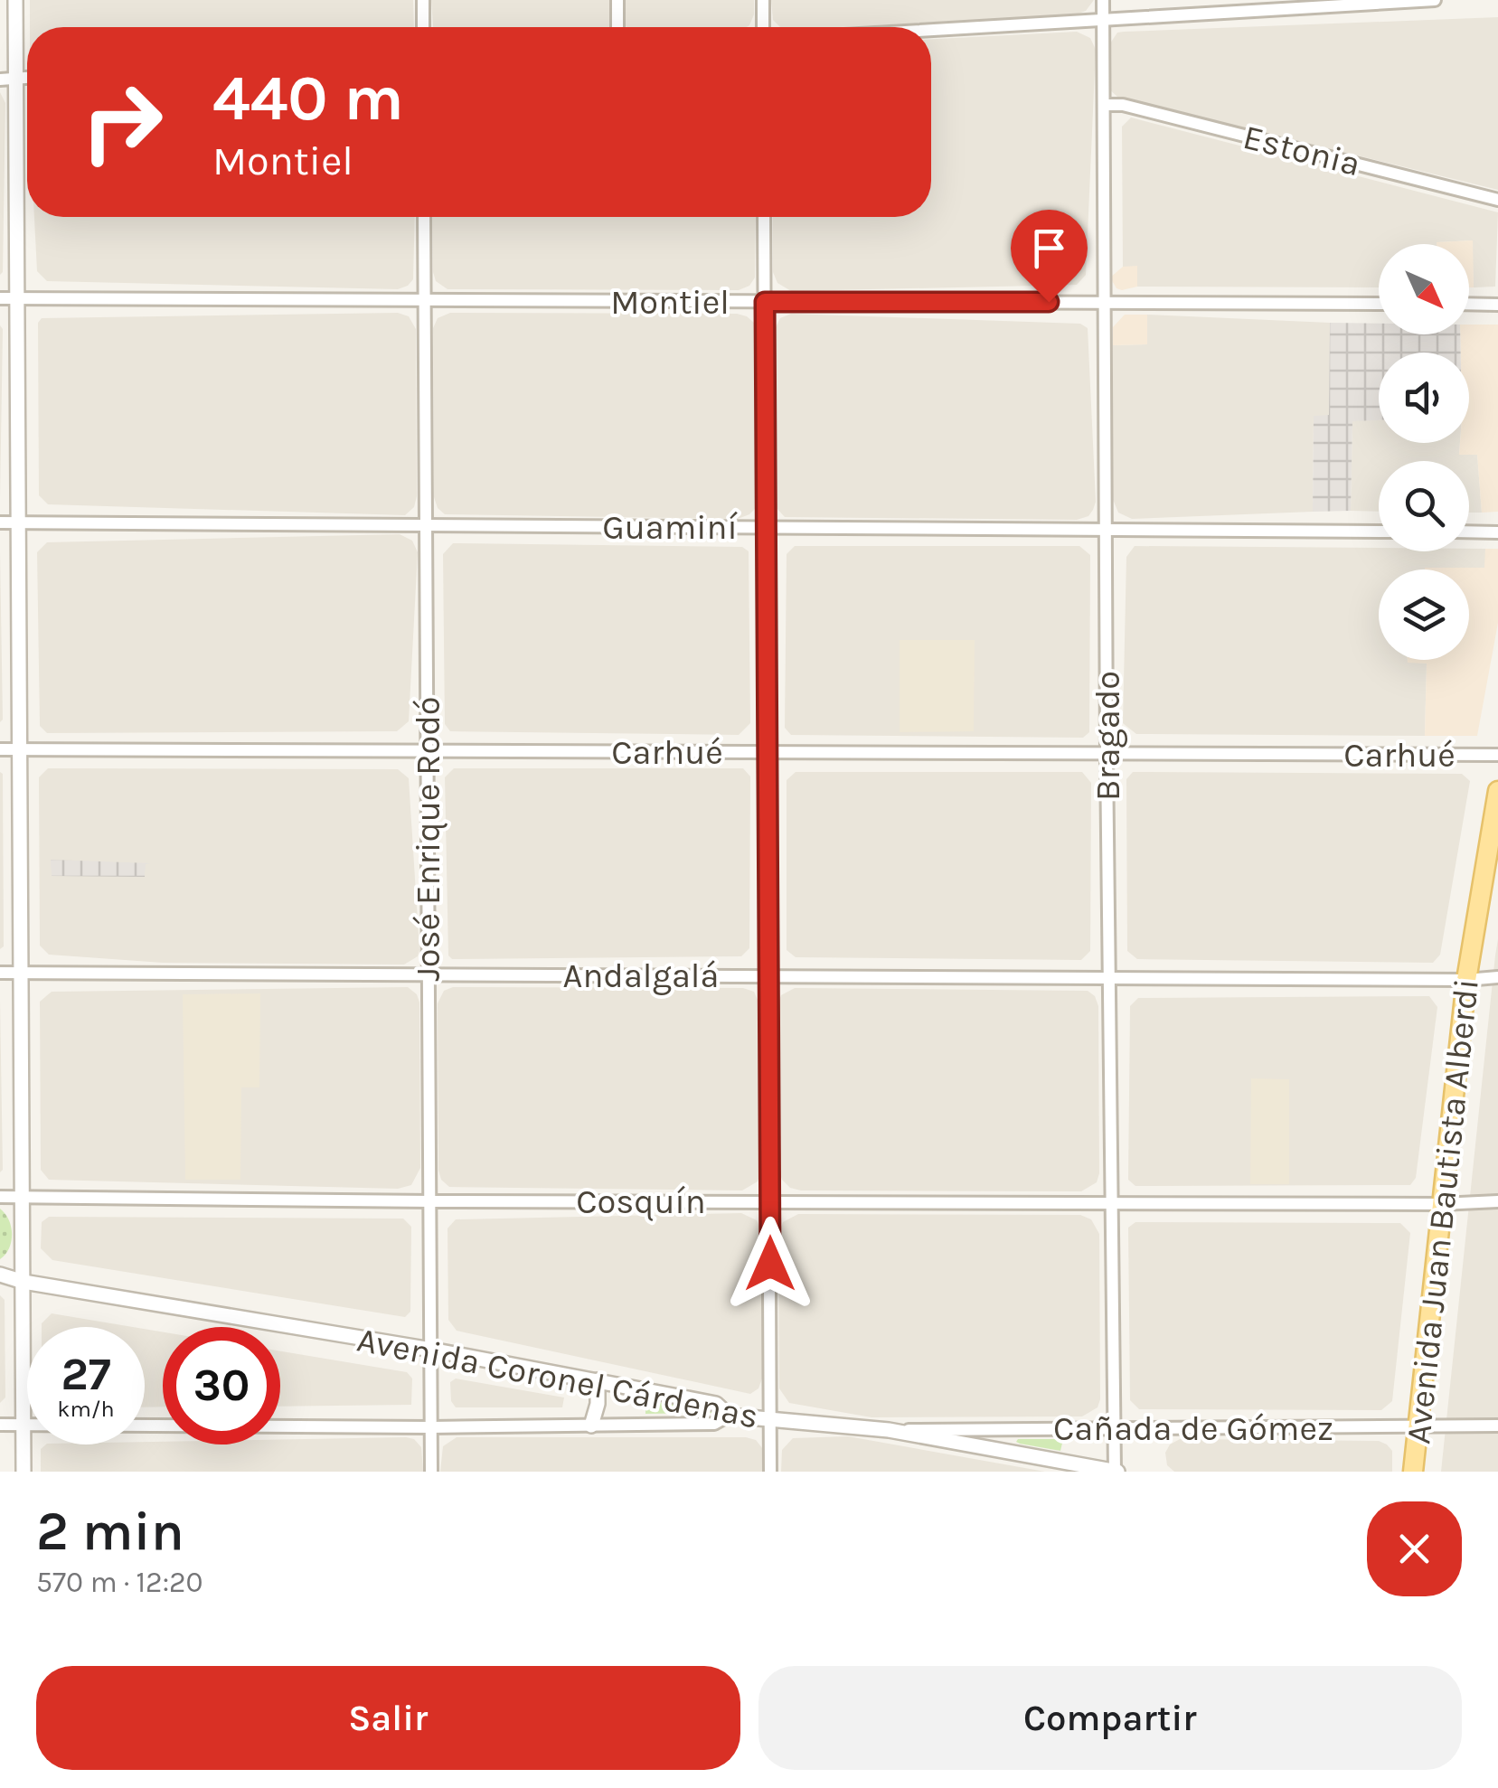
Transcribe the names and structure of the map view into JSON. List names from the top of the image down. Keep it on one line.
{"streets":{"main road":["Avenida Juan Bautista Alberdi"],"street":["Estonia","Montiel","Guaminí","Bragado","Carhué","José Enrique Rodó","Andalgalá","Cosquín","Avenida Coronel Cárdenas","Cañada de Gómez"]},"crossings":[["Estonia","Bragado"],["Montiel","Bragado"],["Montiel","José Enrique Rodó"],["Guaminí","Bragado"],["Guaminí","José Enrique Rodó"],["Bragado","Carhué"],["Bragado","Andalgalá"],["Bragado","Cosquín"],["Bragado","Avenida Coronel Cárdenas"],["Bragado","Cañada de Gómez"],["Carhué","José Enrique Rodó"],["José Enrique Rodó","Andalgalá"],["José Enrique Rodó","Cosquín"],["José Enrique Rodó","Avenida Coronel Cárdenas"],["Andalgalá","Avenida Juan Bautista Alberdi"],["Cosquín","Avenida Juan Bautista Alberdi"],["Avenida Juan Bautista Alberdi","Cañada de Gómez"],["Avenida Coronel Cárdenas","Cañada de Gómez"]],"north":"bottom right","page":{"turn":["440 m","Montiel"],"speed":"27 km/h","limit":"30","heading":["2 min","570 m · 12:20"],"buttons":["Salir","Compartir"]}}
